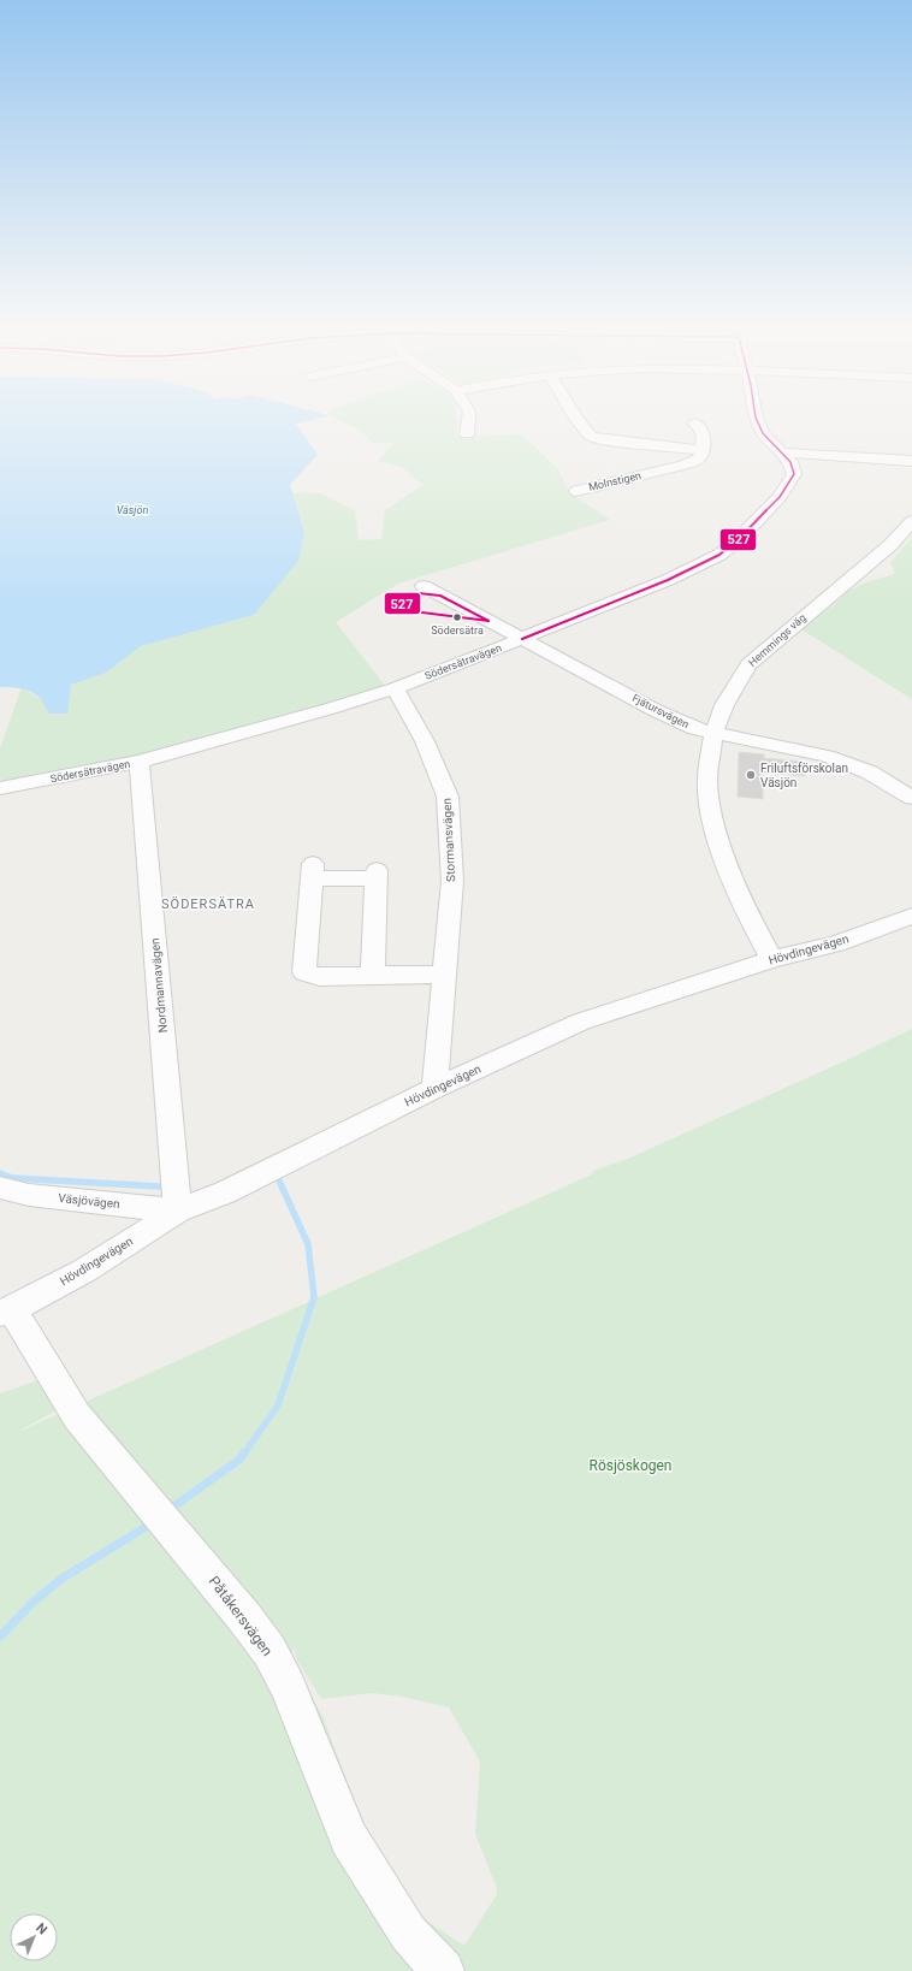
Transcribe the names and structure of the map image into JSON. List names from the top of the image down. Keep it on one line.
{"streets":{"street":["Molnstigen","Hemmings väg","Södersätravägen","Fjätursvägen","Stormansvägen","Hövdingevägen","Nordmannavägen","Väsjövägen","Påtåkersvägen"]},"crossings":[["Hemmings väg","Fjätursvägen"],["Hemmings väg","Hövdingevägen"],["Södersätravägen","Fjätursvägen"],["Södersätravägen","Stormansvägen"],["Södersätravägen","Nordmannavägen"],["Stormansvägen","Hövdingevägen"],["Hövdingevägen","Nordmannavägen"],["Hövdingevägen","Väsjövägen"],["Hövdingevägen","Påtåkersvägen"],["Nordmannavägen","Väsjövägen"]],"districts":["SÖDERSÄTRA"],"water":["Väsjön"],"parks":["Rösjöskogen"],"places":["Södersätra","Friluftsförskolan Väsjön"],"lines":["transit line 527"],"north":"top right"}
